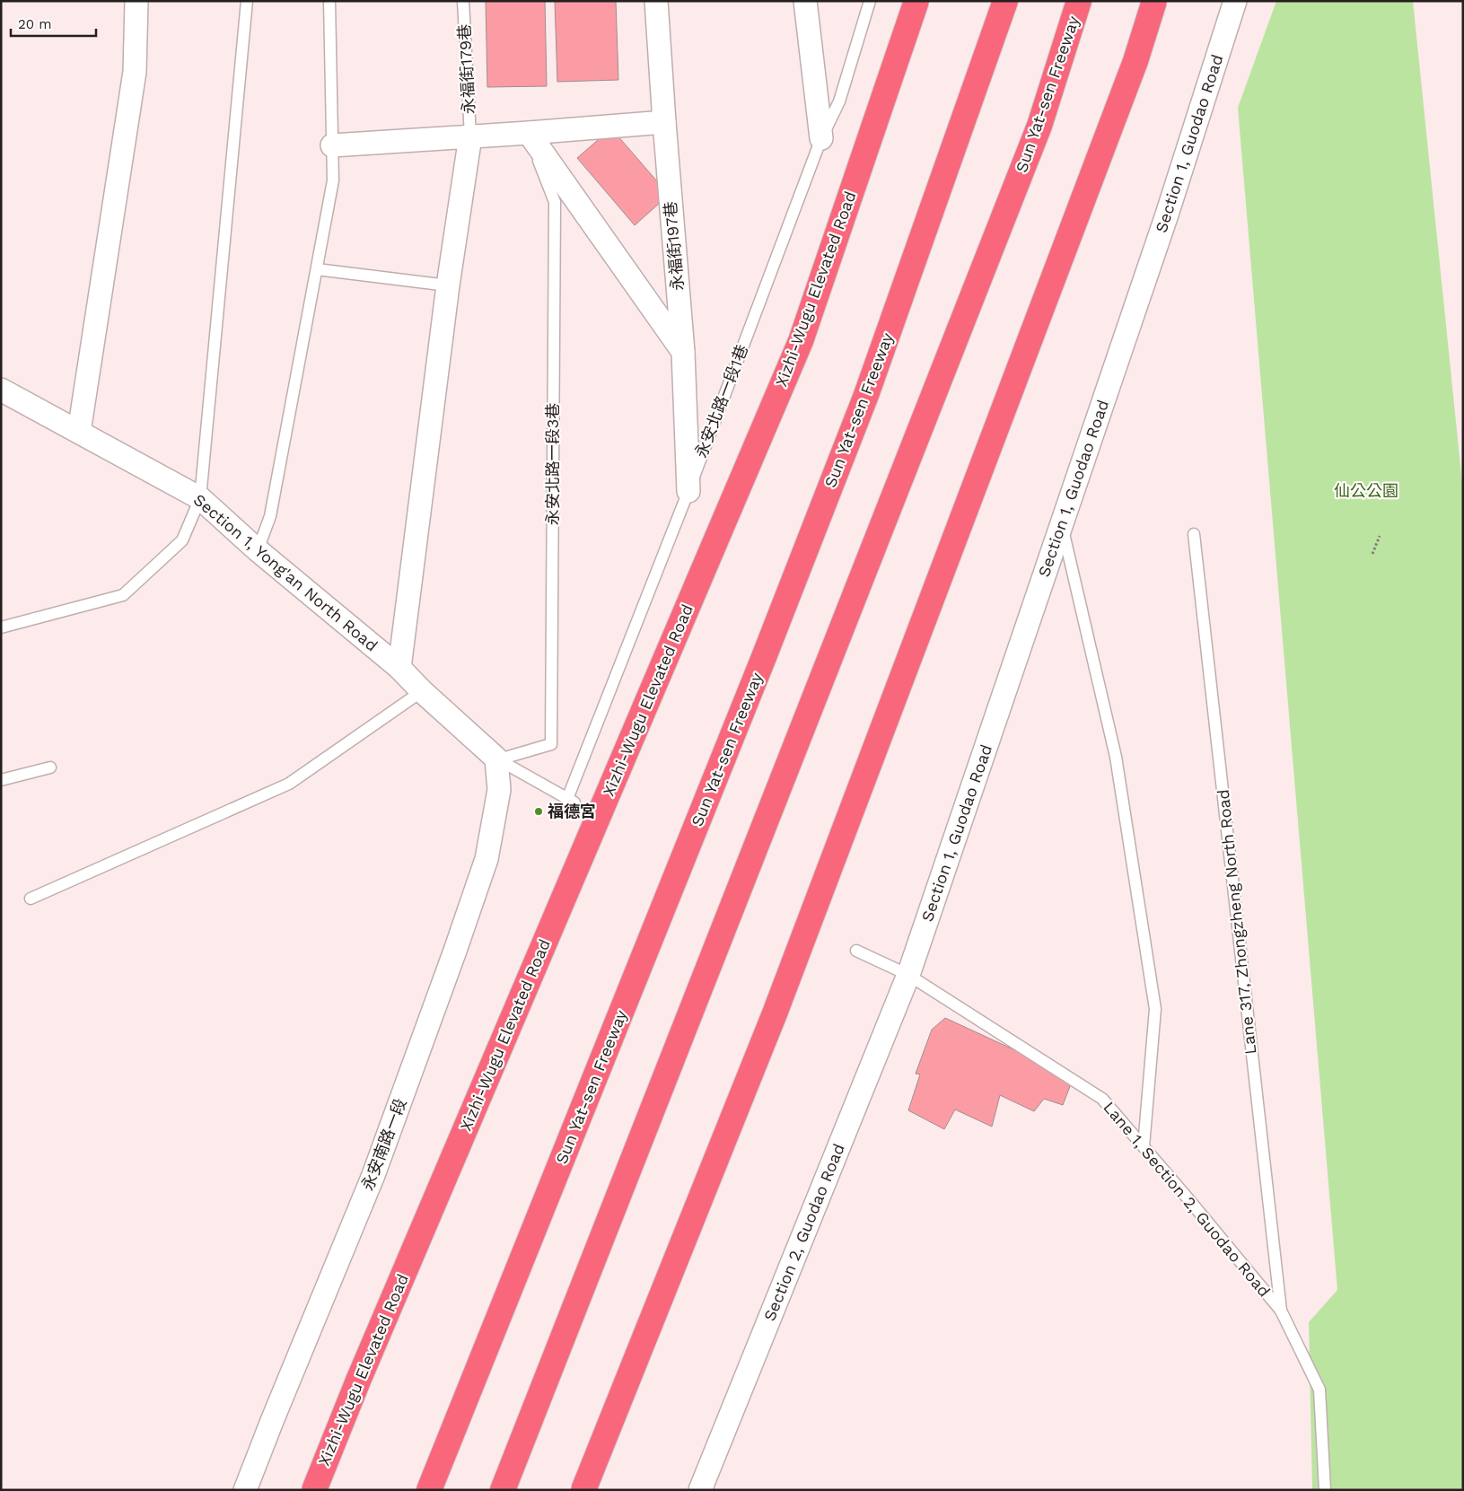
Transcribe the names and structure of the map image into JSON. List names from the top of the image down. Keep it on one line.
{"streets":{"highway":["Sun Yat-sen Freeway","Xizhi-Wugu Elevated Road"],"street":["Section 1, Guodao Road","永福街197巷","Section 1, Yong'an North Road","永安南路一段","Section 2, Guodao Road"],"lane":["永福街179巷","永安北路一段1巷","永安北路一段3巷","Lane 317, Zhongzheng North Road","Lane 1, Section 2, Guodao Road"]},"crossings":[["Section 1, Guodao Road","Lane 1, Section 2, Guodao Road"],["Section 1, Guodao Road","Section 2, Guodao Road"],["永福街197巷","永安北路一段1巷"],["永安北路一段1巷","永安北路一段3巷"],["永安北路一段1巷","Section 1, Yong'an North Road"],["永安北路一段1巷","永安南路一段"],["永安北路一段3巷","Section 1, Yong'an North Road"],["永安北路一段3巷","永安南路一段"],["Section 1, Yong'an North Road","永安南路一段"],["Lane 317, Zhongzheng North Road","Lane 1, Section 2, Guodao Road"],["Lane 1, Section 2, Guodao Road","Section 2, Guodao Road"]],"parks":["仙公公園"],"places":["福德宮"],"scale_bar":"20 m"}
